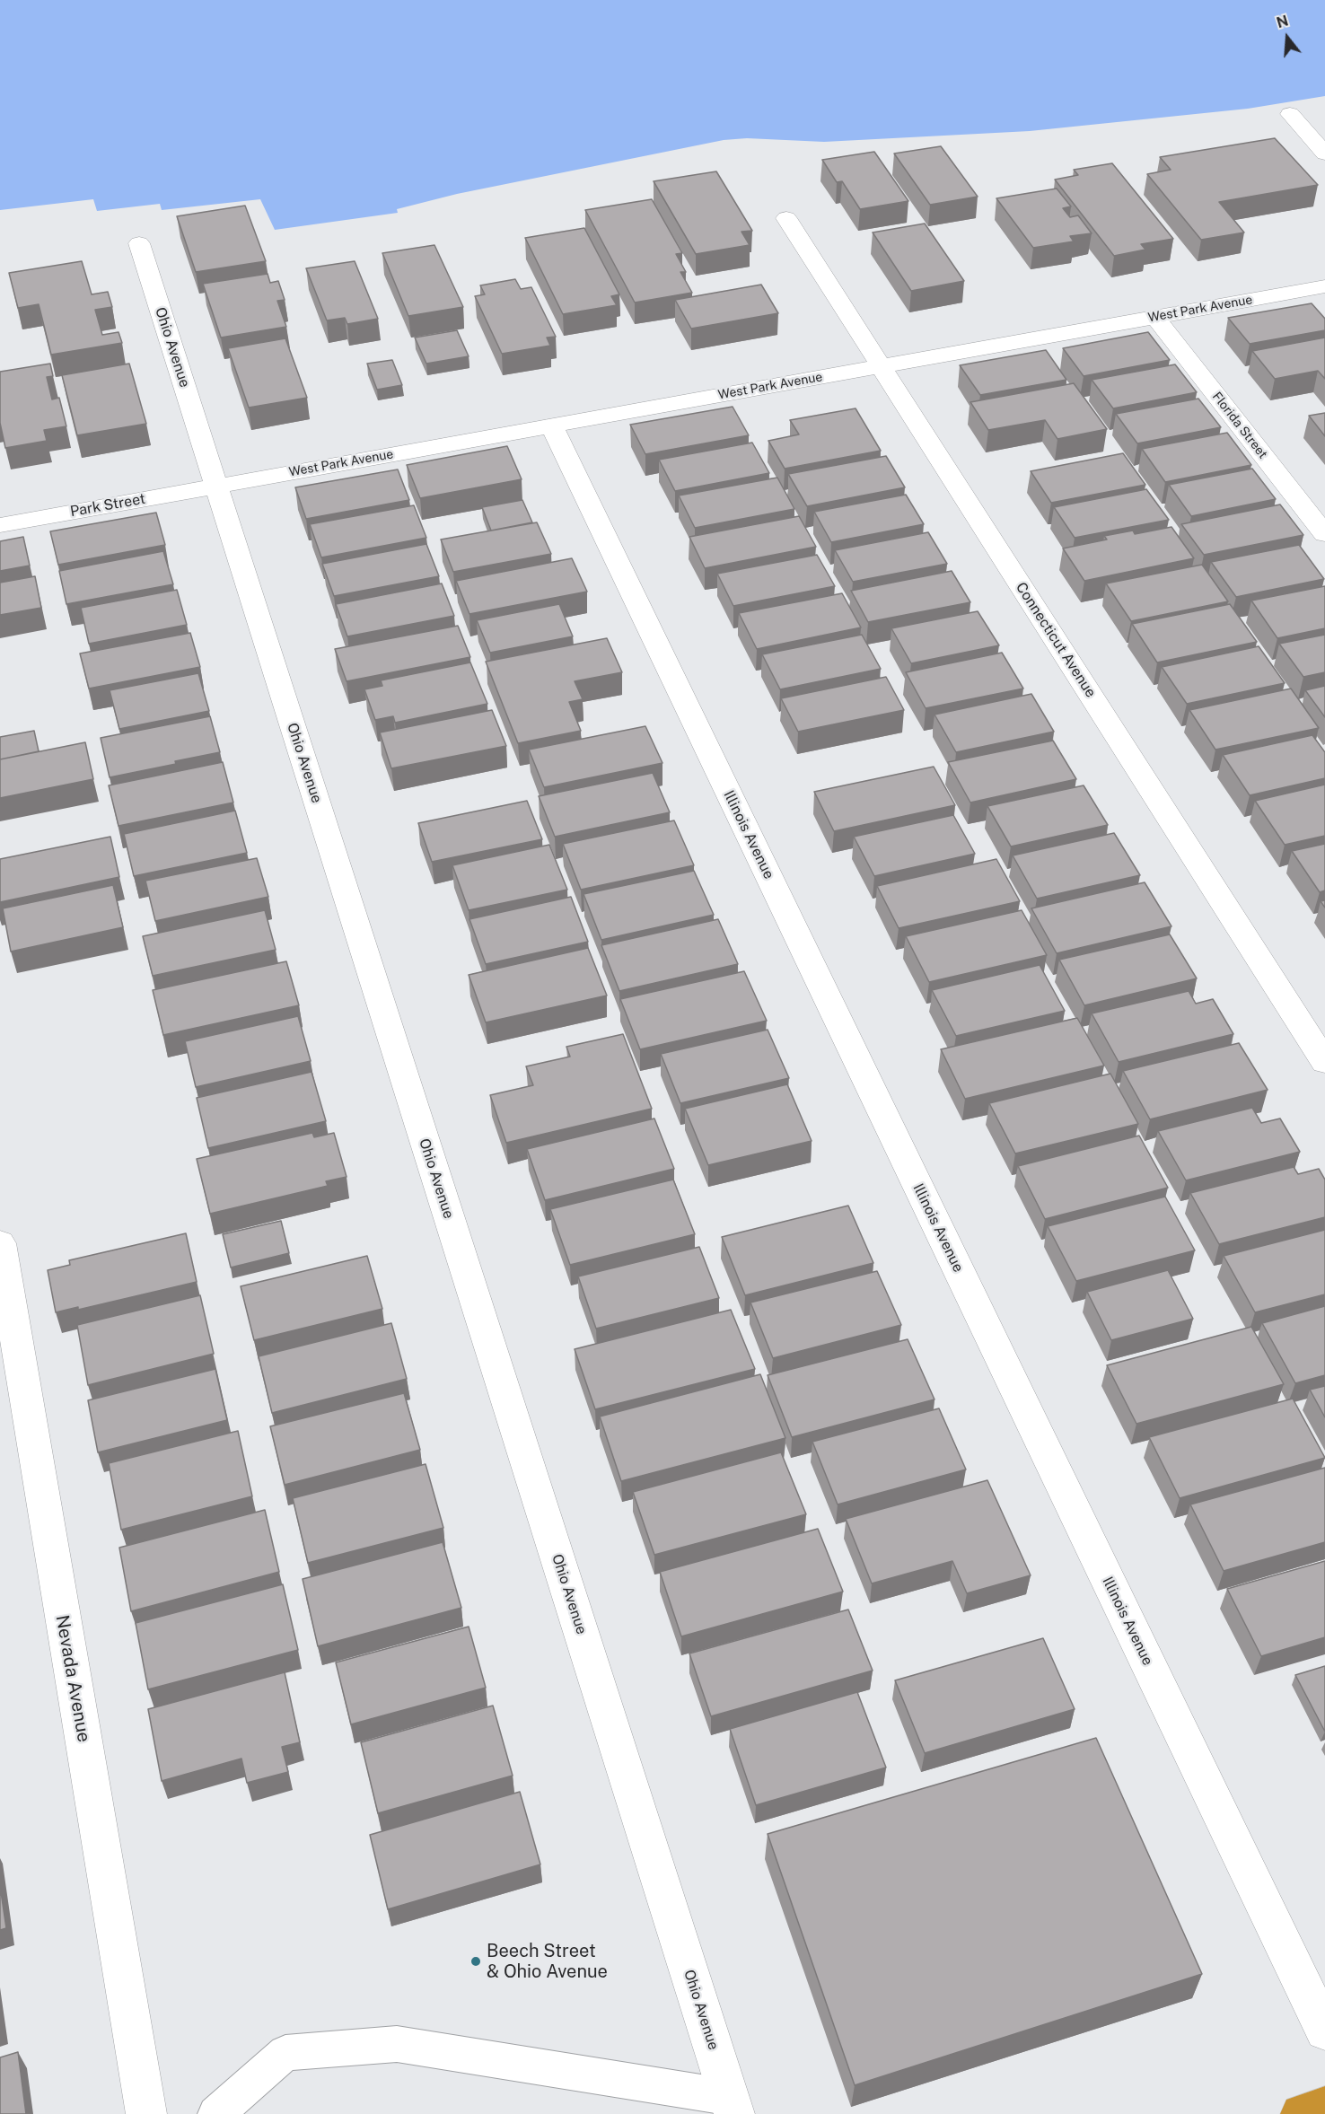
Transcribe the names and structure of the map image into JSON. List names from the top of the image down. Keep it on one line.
{"streets":{"street":["West Park Avenue","Ohio Avenue","Florida Street","Park Street","Connecticut Avenue","Illinois Avenue","Nevada Avenue"]},"crossings":[["West Park Avenue","Ohio Avenue"],["West Park Avenue","Florida Street"],["West Park Avenue","Park Street"],["West Park Avenue","Connecticut Avenue"],["West Park Avenue","Illinois Avenue"],["Ohio Avenue","Park Street"]],"places":["Beech Street & Ohio Avenue"],"north":"top"}
